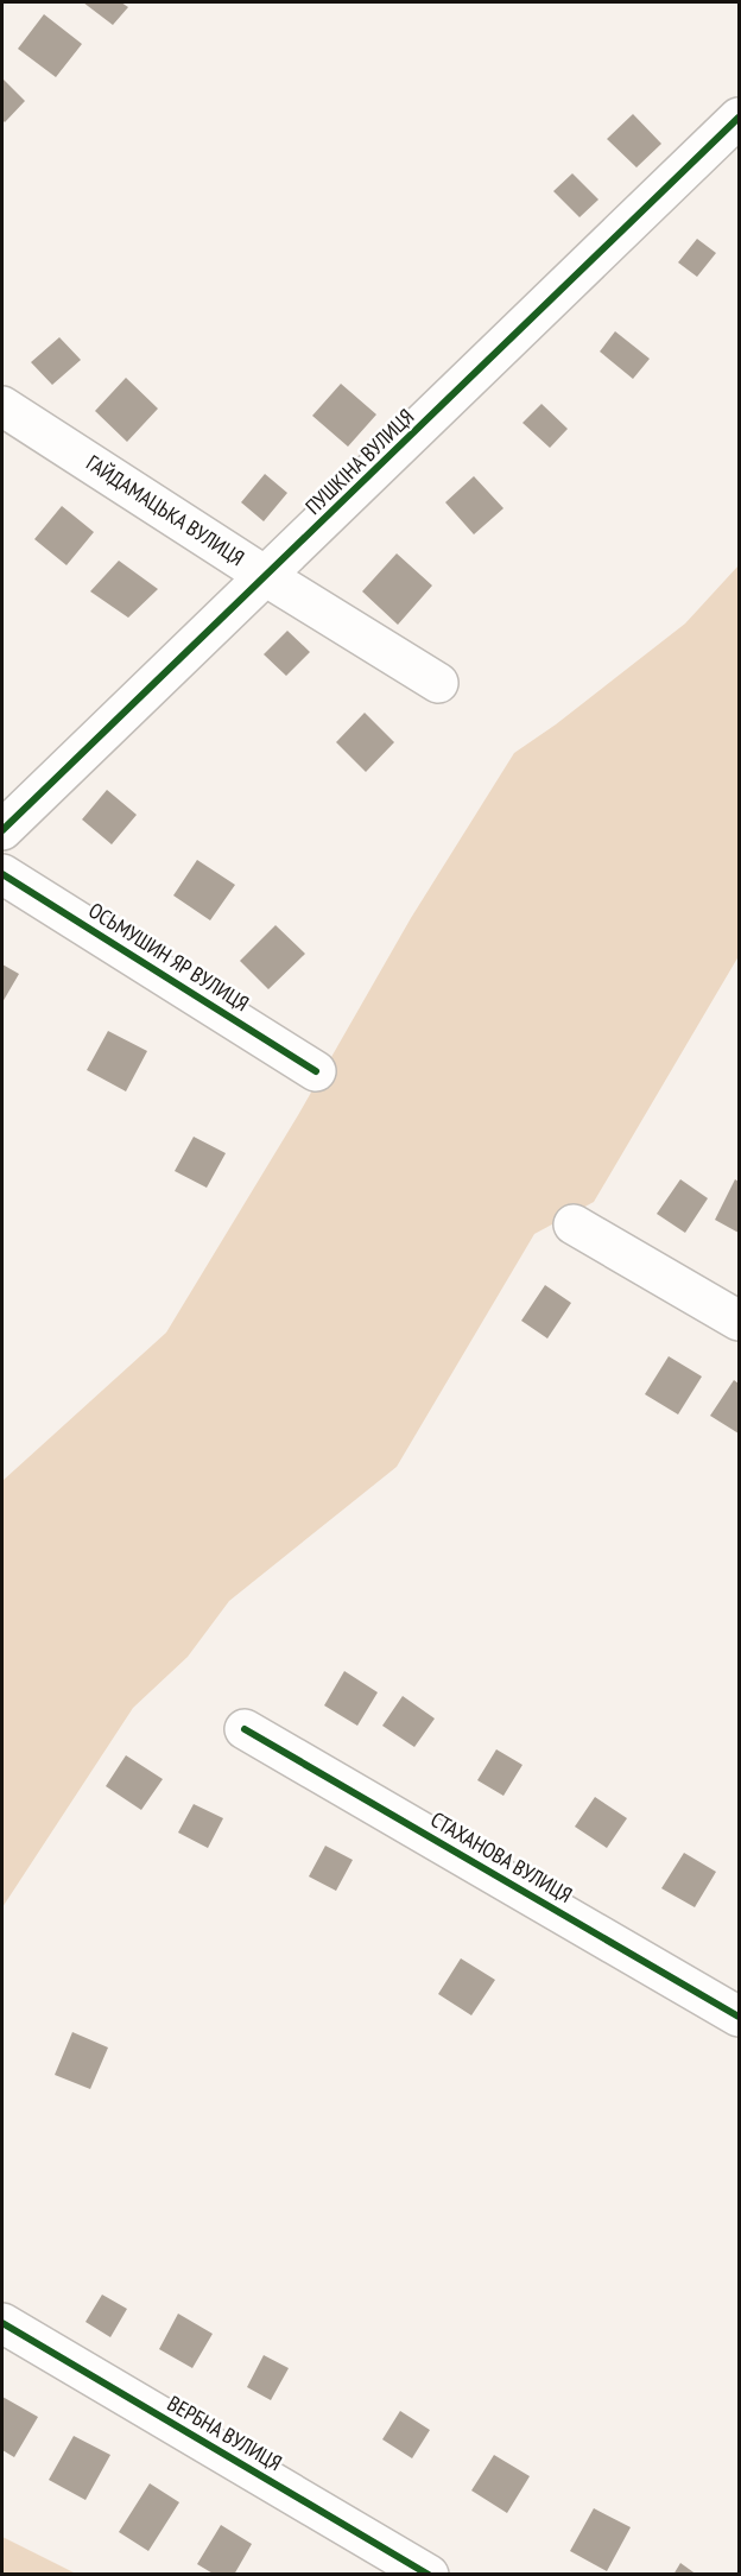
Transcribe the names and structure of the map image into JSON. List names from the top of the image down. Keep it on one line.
{"streets":{"street":["ПУШКІНА ВУЛИЦЯ","ГАЙДАМАЦЬКА ВУЛИЦЯ","ОСЬМУШИН ЯР ВУЛИЦЯ","СТАХАНОВА ВУЛИЦЯ","ВЕРБНА ВУЛИЦЯ"]},"crossings":[["ПУШКІНА ВУЛИЦЯ","ГАЙДАМАЦЬКА ВУЛИЦЯ"]]}
